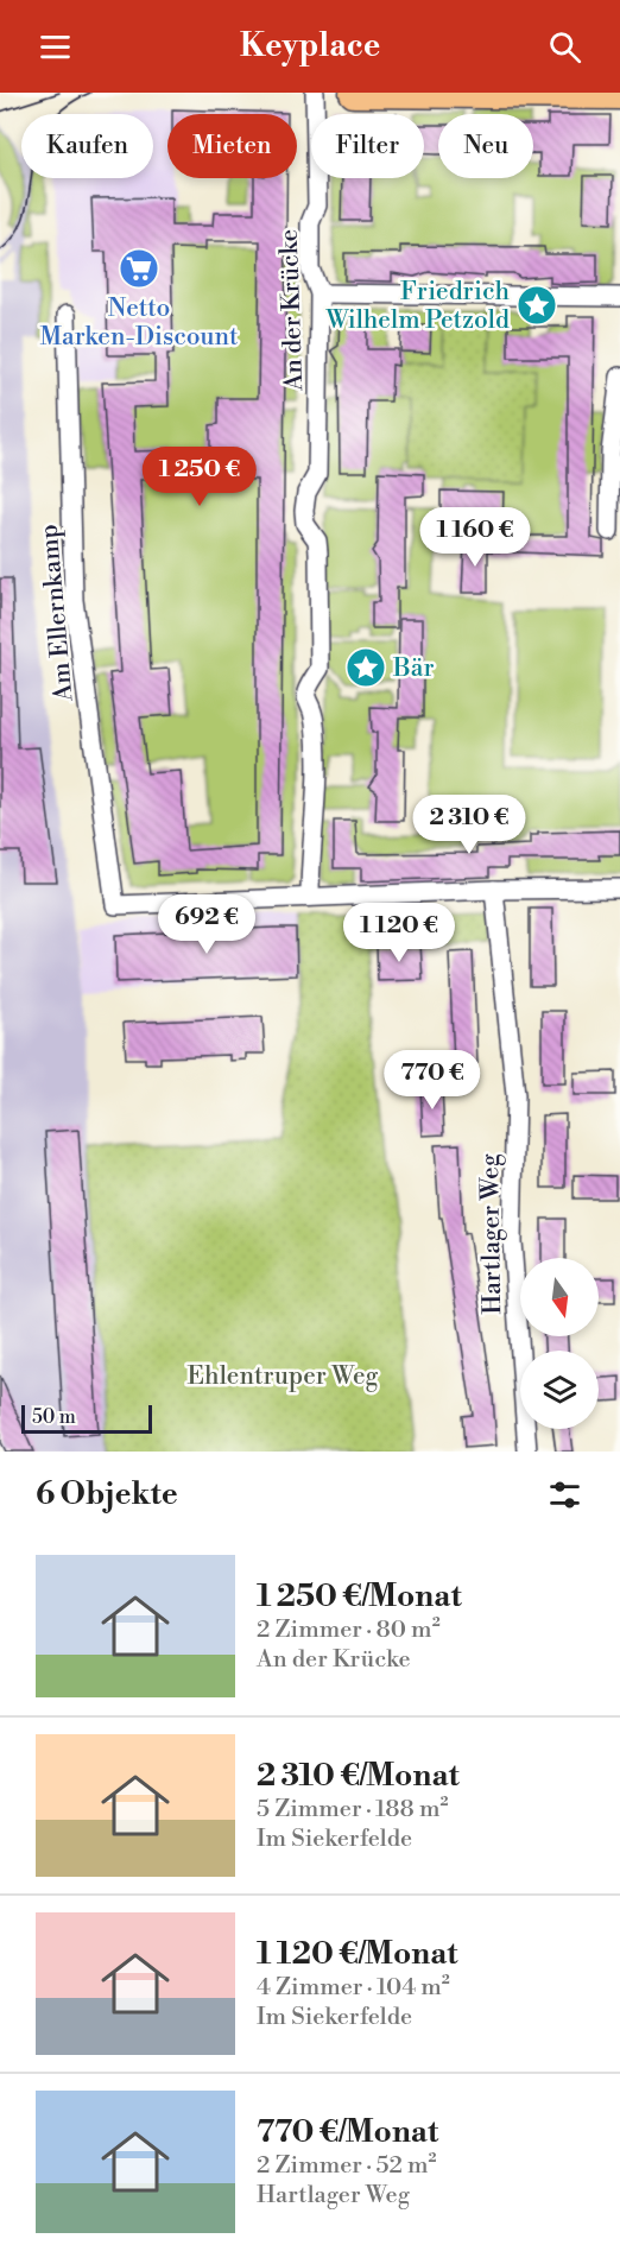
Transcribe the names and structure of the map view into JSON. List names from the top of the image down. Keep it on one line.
{"streets":{"street":["An der Krücke","Am Ellernkamp","Hartlager Weg"]},"crossings":[["An der Krücke","Am Ellernkamp"]],"parks":["Ehlentruper Weg"],"places":{"supermarket":["Netto Marken-Discount"],"place":["Friedrich Wilhelm Petzold","Bär"]},"scale_bar":"50 m","north":"bottom","page":{"header":"Keyplace","chip":["Kaufen","Mieten","Filter","Neu"],"price":["1 250 €","1 160 €","2 310 €","692 €","1 120 €","770 €"],"scale":"50 m","heading":"6 Objekte","list":[{"name":"1 250 €/Monat","note":"2 Zimmer · 80 m² · An der Krücke"},{"name":"2 310 €/Monat","note":"5 Zimmer · 188 m² · Im Siekerfelde"},{"name":"1 120 €/Monat","note":"4 Zimmer · 104 m² · Im Siekerfelde"},{"name":"770 €/Monat","note":"2 Zimmer · 52 m² · Hartlager Weg"}]}}
